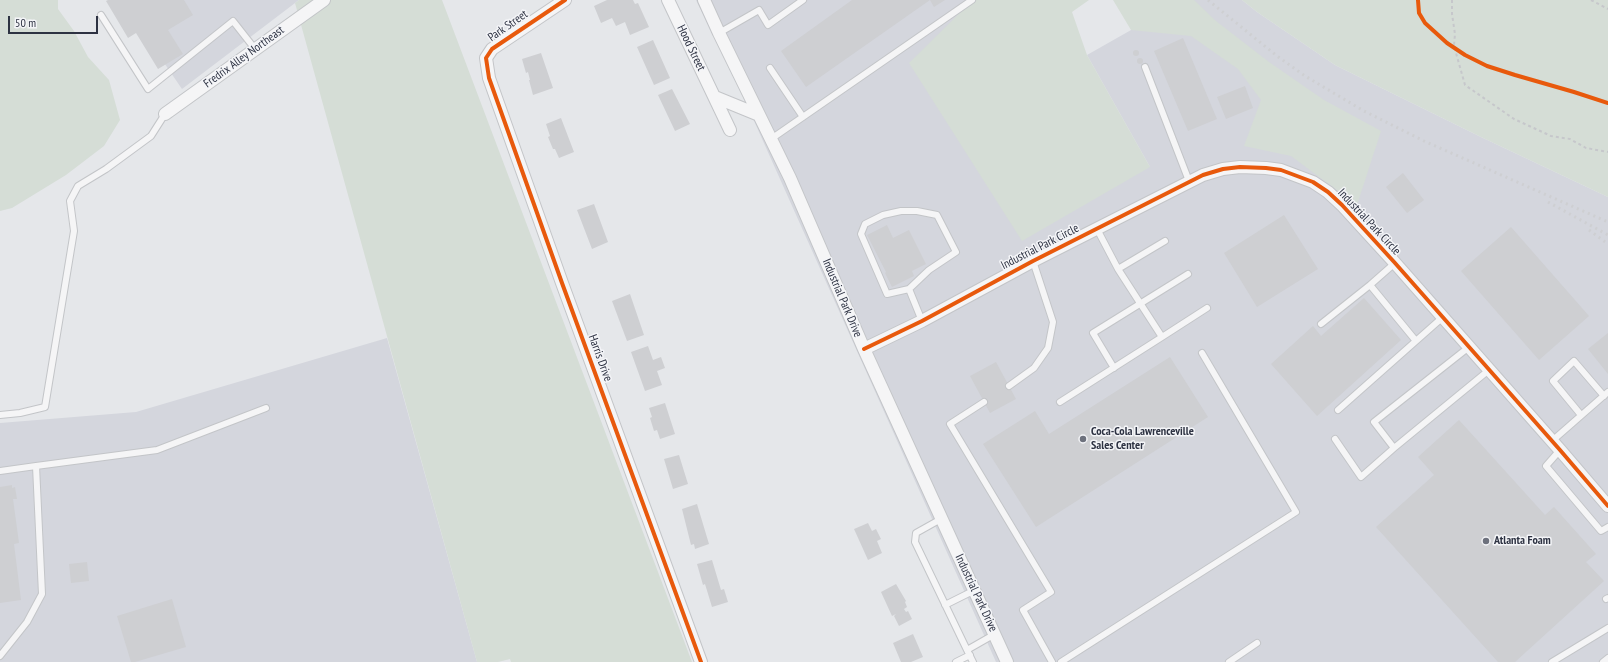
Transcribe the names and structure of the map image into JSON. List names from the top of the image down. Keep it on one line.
{"streets":{"street":["Park Street","Hood Street","Fredrix Alley Northeast","Industrial Park Circle","Industrial Park Drive","Harris Drive"]},"crossings":[["Park Street","Harris Drive"],["Industrial Park Circle","Industrial Park Drive"]],"places":["Coca-Cola Lawrenceville Sales Center","Atlanta Foam"],"scale_bar":"50 m"}
